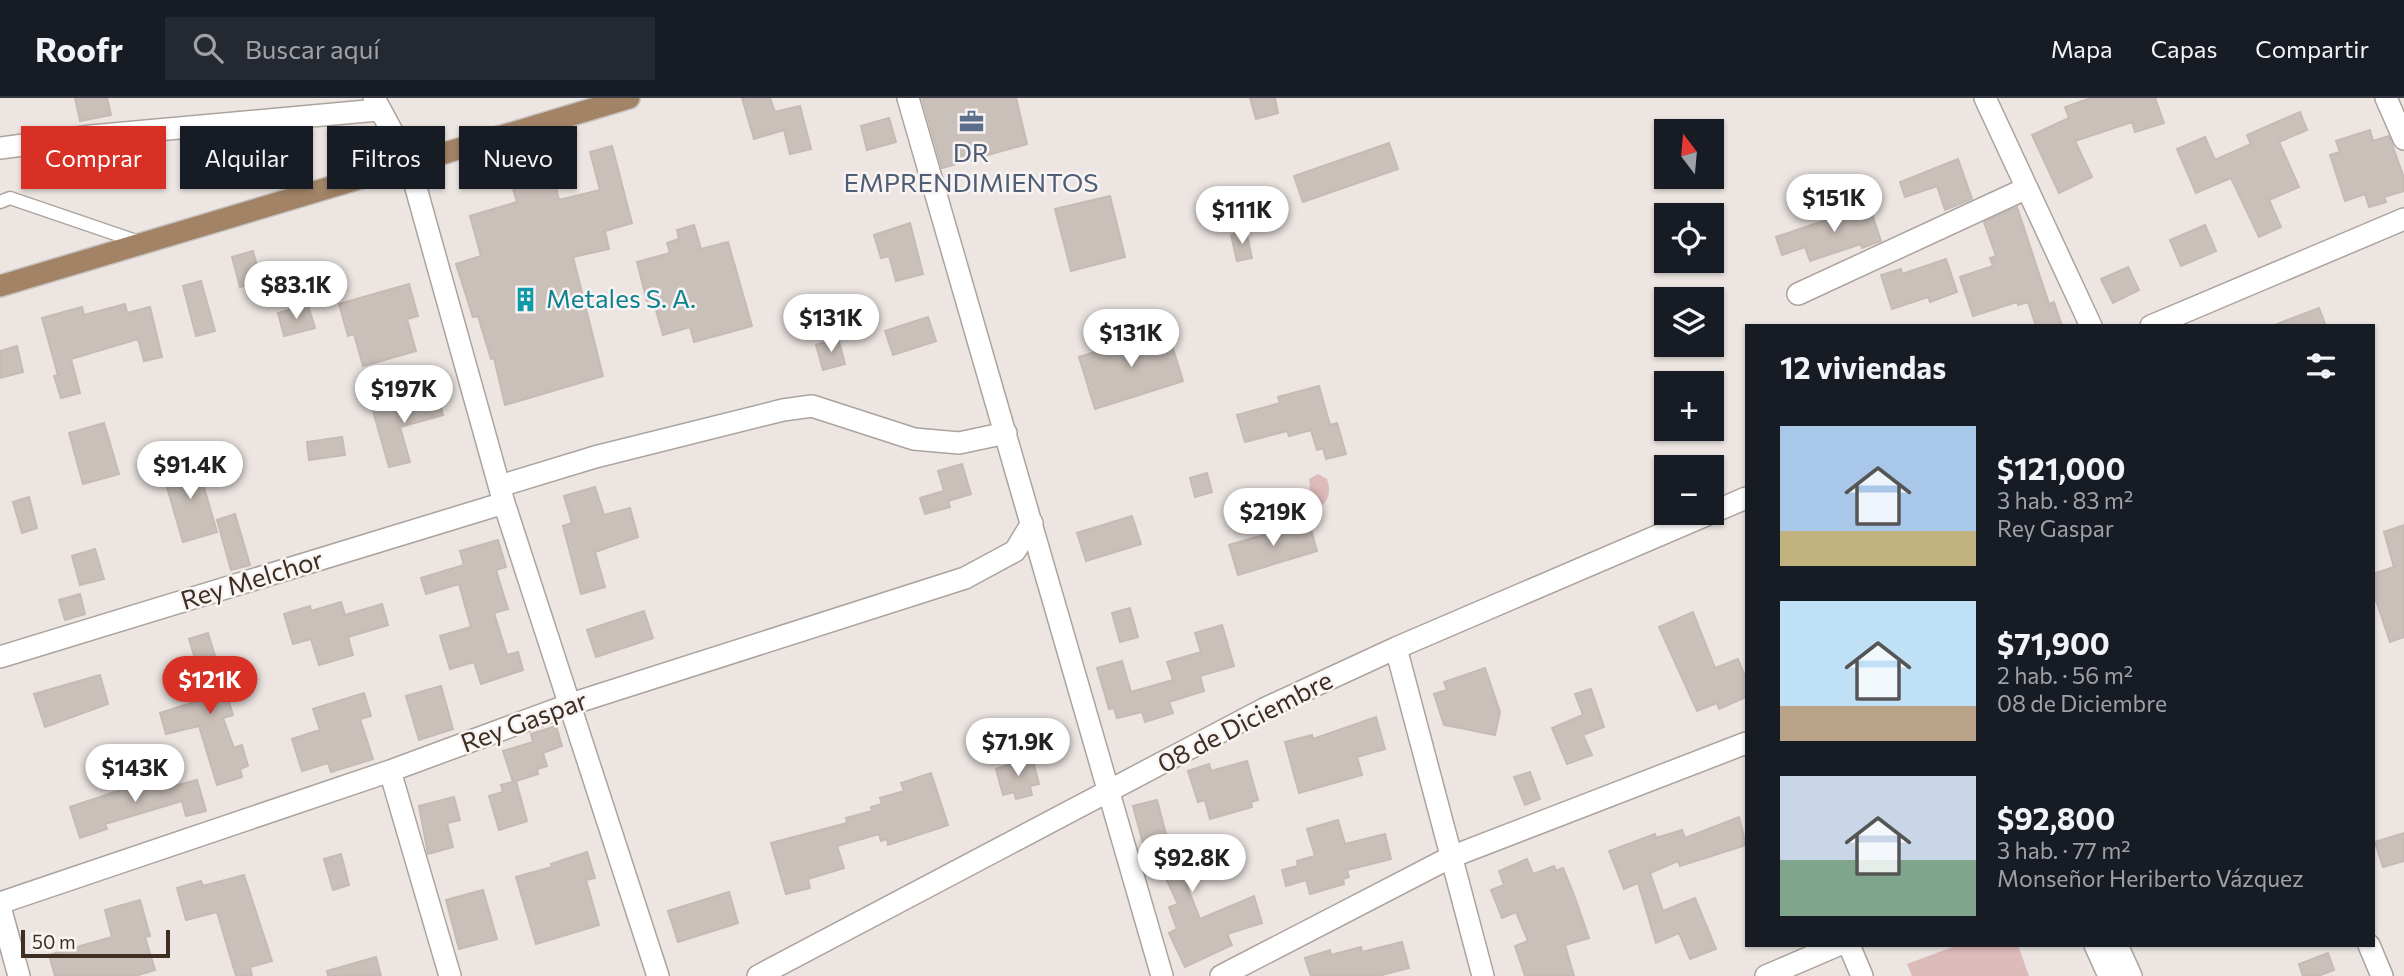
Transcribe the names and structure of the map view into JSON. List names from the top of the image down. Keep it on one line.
{"streets":{"street":["Rey Melchor","Rey Gaspar","08 de Diciembre"]},"places":{"office":["DR EMPRENDIMIENTOS"],"building":["Metales S. A."]},"scale_bar":"50 m","north":"top","page":{"header":"Roofr","search":"Buscar aquí","nav":["Mapa","Capas","Compartir"],"map_buttons":["+","−"],"chip":["Comprar","Alquilar","Filtros","Nuevo"],"price":["$151K","$111K","$83.1K","$131K","$131K","$197K","$91.4K","$219K","$121K","$71.9K","$143K","$92.8K"],"heading":"12 viviendas","list":[{"name":"$121,000","note":"3 hab. · 83 m² · Rey Gaspar"},{"name":"$71,900","note":"2 hab. · 56 m² · 08 de Diciembre"},{"name":"$92,800","note":"3 hab. · 77 m² · Monseñor Heriberto Vázquez"}],"scale":"50 m"}}
